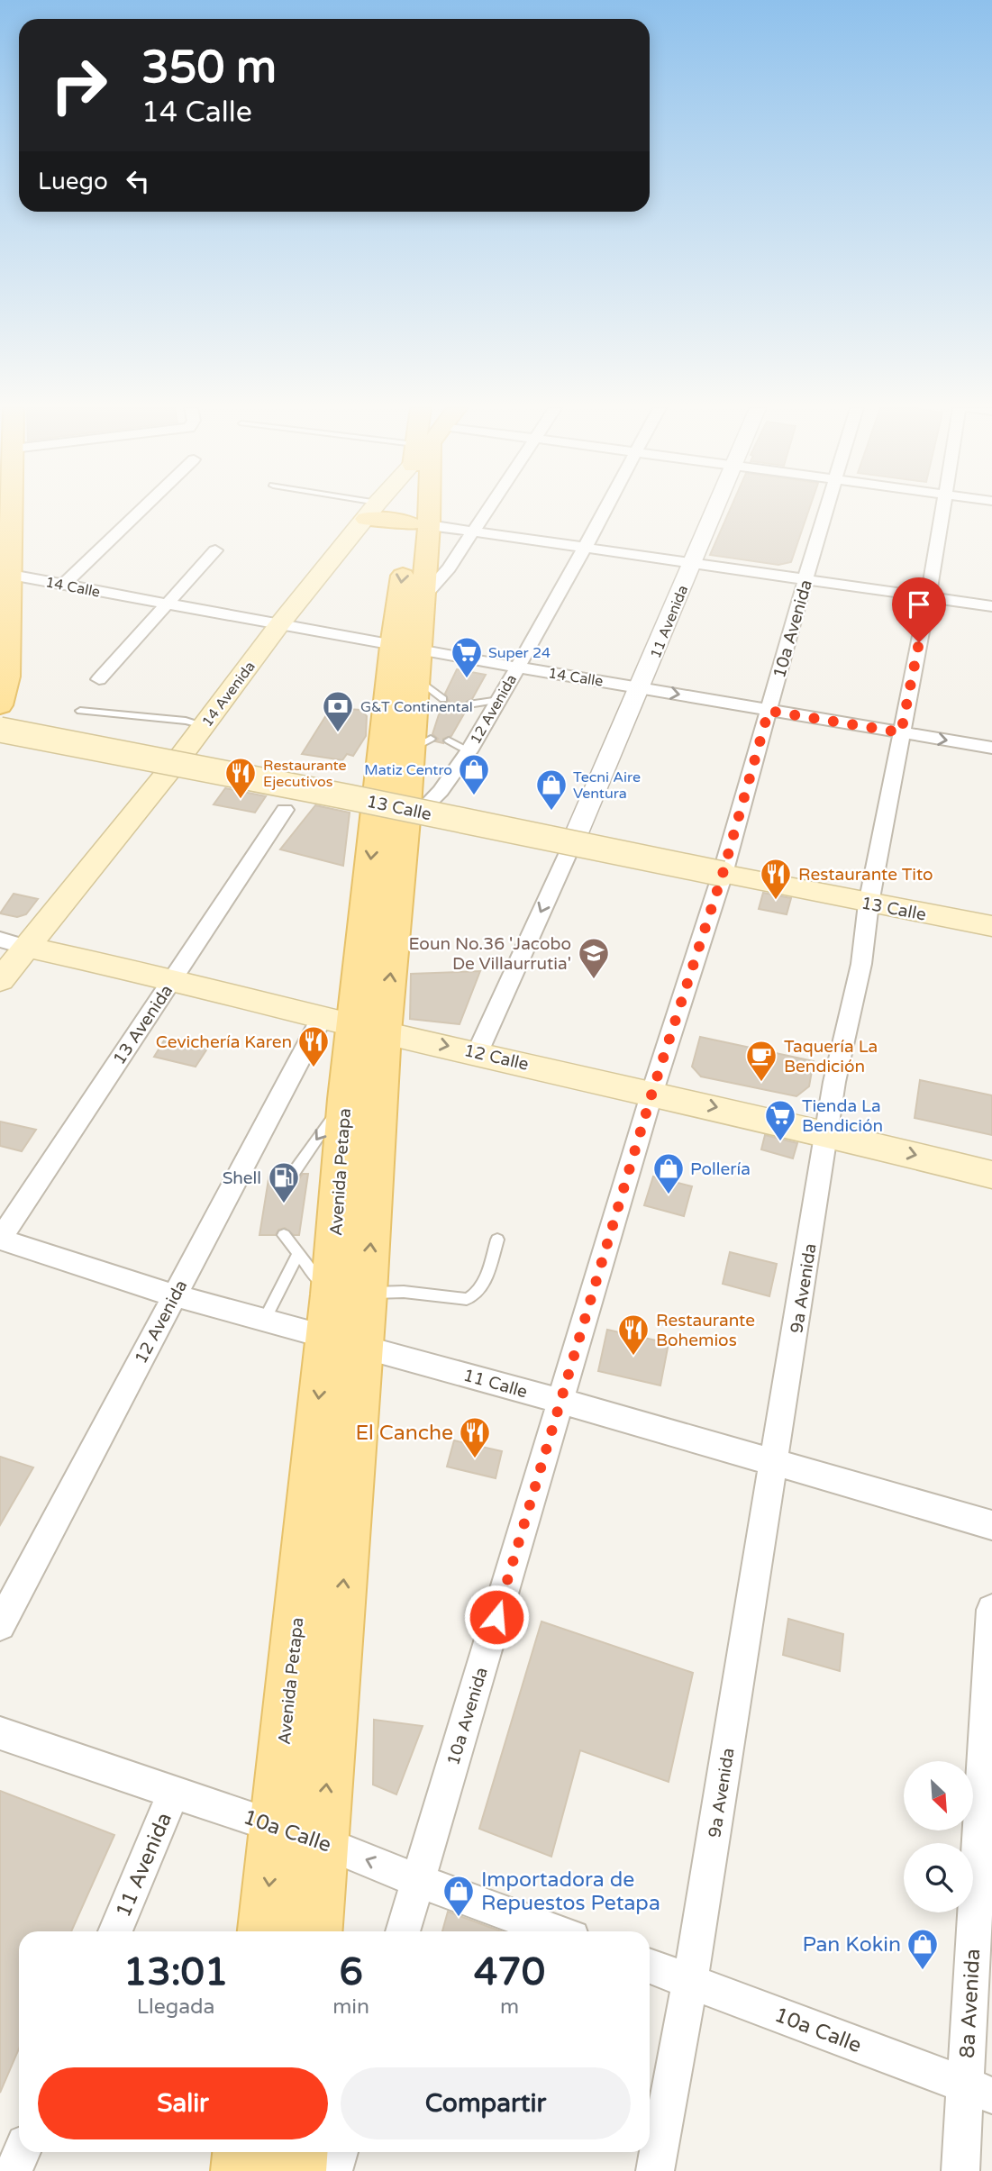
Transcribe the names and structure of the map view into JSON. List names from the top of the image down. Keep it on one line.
{"streets":{"main road":["14 Avenida","13 Calle","12 Calle","Avenida Petapa"],"street":["14 Calle","11 Avenida","10a Avenida","12 Avenida","13 Avenida","9a Avenida","11 Calle","10a Calle","8a Avenida"]},"crossings":[["14 Calle","11 Avenida"],["14 Calle","10a Avenida"],["14 Calle","14 Avenida"],["14 Calle","12 Avenida"],["14 Calle","Avenida Petapa"],["14 Calle","9a Avenida"],["11 Avenida","13 Calle"],["11 Avenida","12 Calle"],["11 Avenida","10a Calle"],["10a Avenida","13 Calle"],["10a Avenida","12 Calle"],["10a Avenida","11 Calle"],["10a Avenida","10a Calle"],["14 Avenida","12 Calle"],["12 Avenida","13 Calle"],["12 Avenida","12 Calle"],["12 Avenida","Avenida Petapa"],["12 Avenida","11 Calle"],["13 Calle","Avenida Petapa"],["13 Calle","9a Avenida"],["13 Avenida","12 Calle"],["13 Avenida","11 Calle"],["12 Calle","Avenida Petapa"],["12 Calle","9a Avenida"],["Avenida Petapa","11 Calle"],["Avenida Petapa","10a Calle"],["9a Avenida","11 Calle"],["9a Avenida","10a Calle"],["10a Calle","8a Avenida"]],"one_way":["12 Calle"],"places":{"supermarket":["Super 24","Tienda La Bendición"],"bank":["G&T Continental"],"shop":["Matiz Centro","Tecni Aire Ventura","Pollería","Importadora de Repuestos Petapa","Pan Kokin"],"restaurant":["Restaurante Ejecutivos","Restaurante Tito","Cevichería Karen","Restaurante Bohemios","El Canche"],"school or university":["Eoun No.36 'Jacobo De Villaurrutia'"],"cafe":["Taquería La Bendición"],"fuel station":["Shell"]},"north":"bottom right","page":{"turn":["350 m","14 Calle"],"then":"Luego","eta":["13:01","Llegada","6","min","470","m"],"buttons":["Salir","Compartir"]}}
